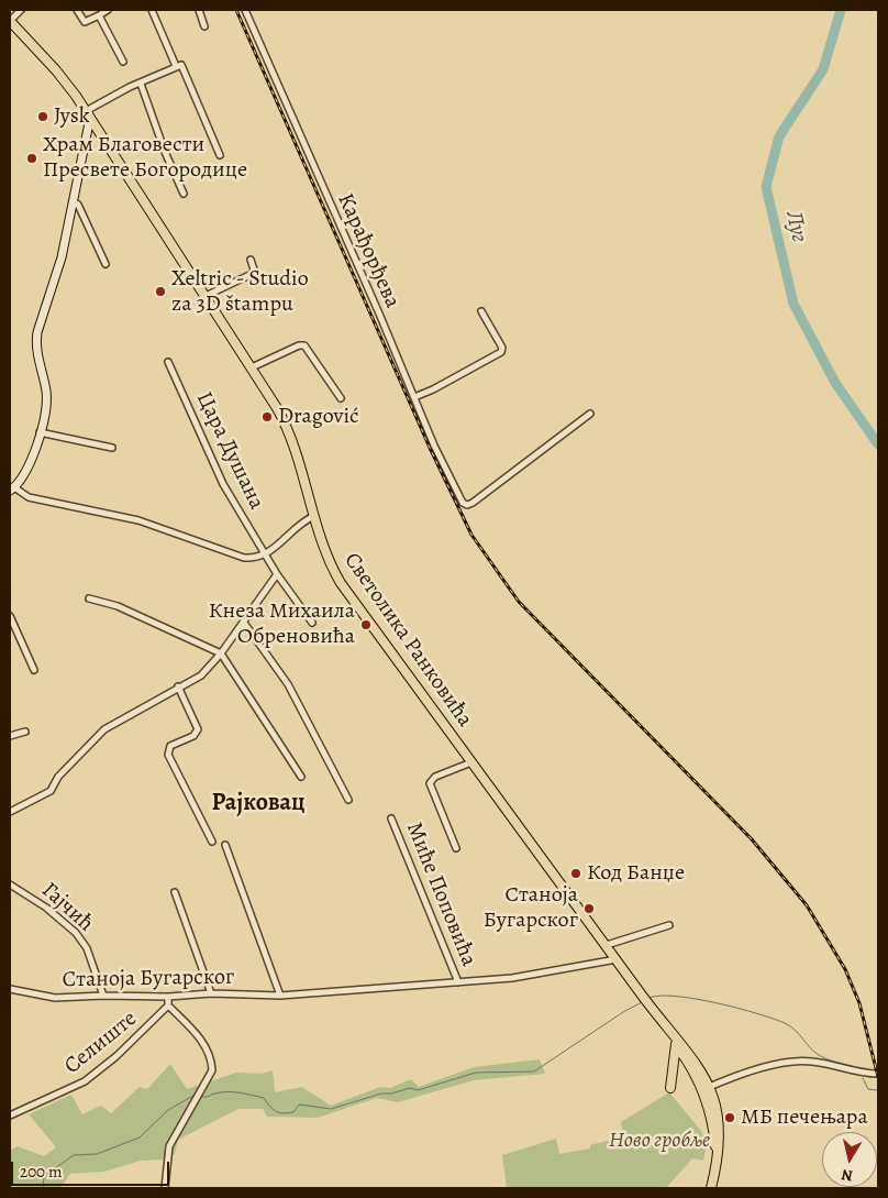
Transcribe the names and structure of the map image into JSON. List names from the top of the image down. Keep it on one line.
{"streets":{"main road":["Светолика Ранковића"],"street":["Карађорђева","Цара Душана","Миће Поповића","Гајчић","Станоја Бугарског","Селиште"]},"crossings":[["Светолика Ранковића","Станоја Бугарског"],["Миће Поповића","Станоја Бугарског"],["Гајчић","Станоја Бугарског"]],"districts":["Рајковац"],"water":["Луг"],"parks":["Ново гробље"],"places":["Jysk","Храм Благовести Пресвете Богородице","Xeltric - Studio za 3D štampu","Dragović","Кнеза Михаила Обреновића","Код Банџе","Станоја Бугарског","МБ печењара"],"scale_bar":"200 m","north":"bottom"}
